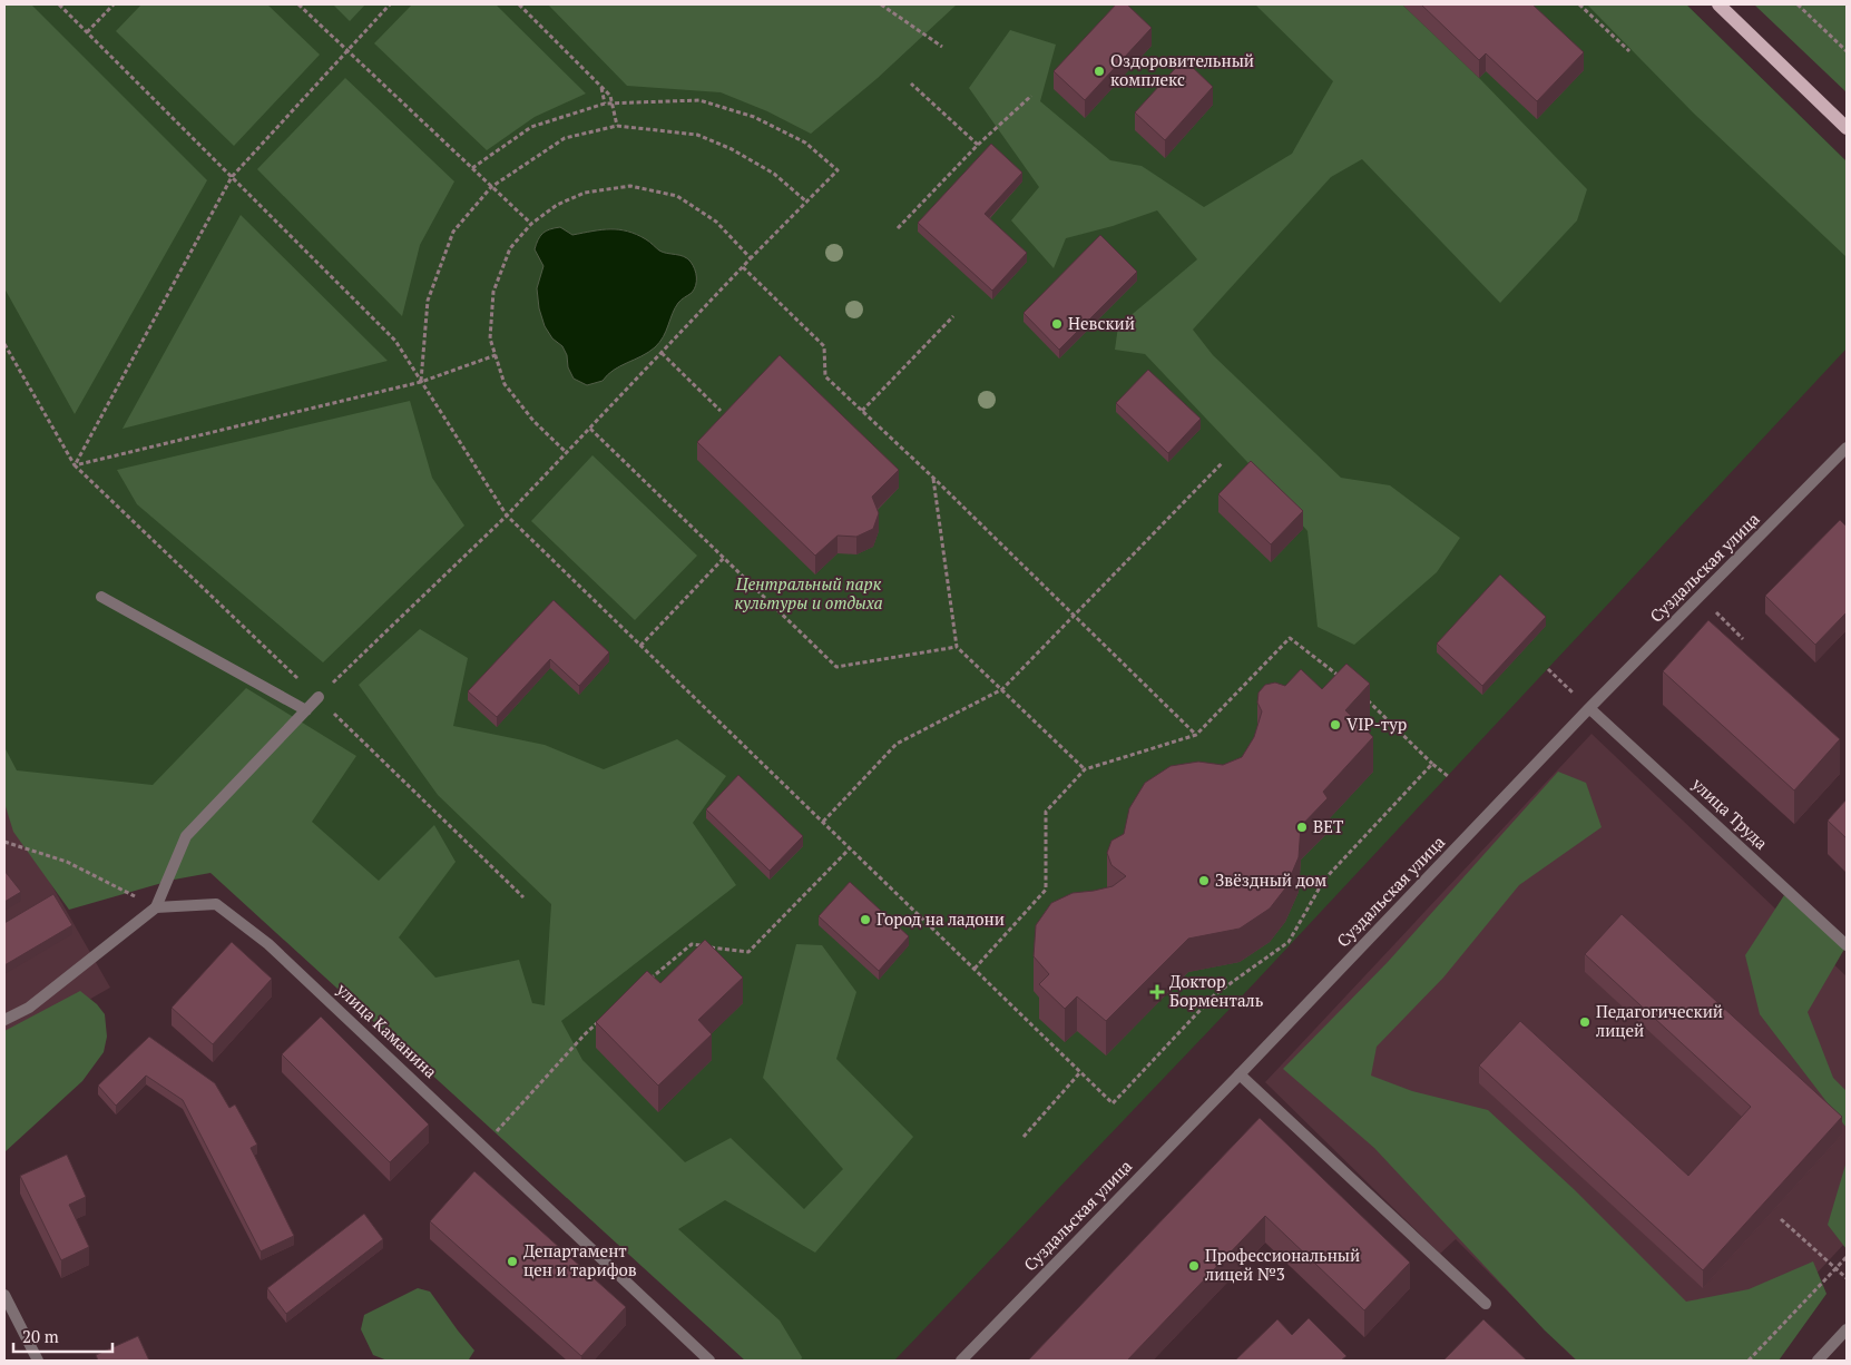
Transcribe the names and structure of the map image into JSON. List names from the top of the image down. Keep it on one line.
{"streets":{"street":["Суздальская улица","улица Труда","улица Каманина"]},"crossings":[["Суздальская улица","улица Труда"]],"parks":["Центральный парк культуры и отдыха"],"places":{"other":["Оздоровительный комплекс","Невский","VIP-тур","BET","Звёздный дом","Город на ладони","Педагогический лицей","Департамент цен и тарифов","Профессиональный лицей №3"],"health":["Доктор Борменталь"]},"scale_bar":"20 m"}
